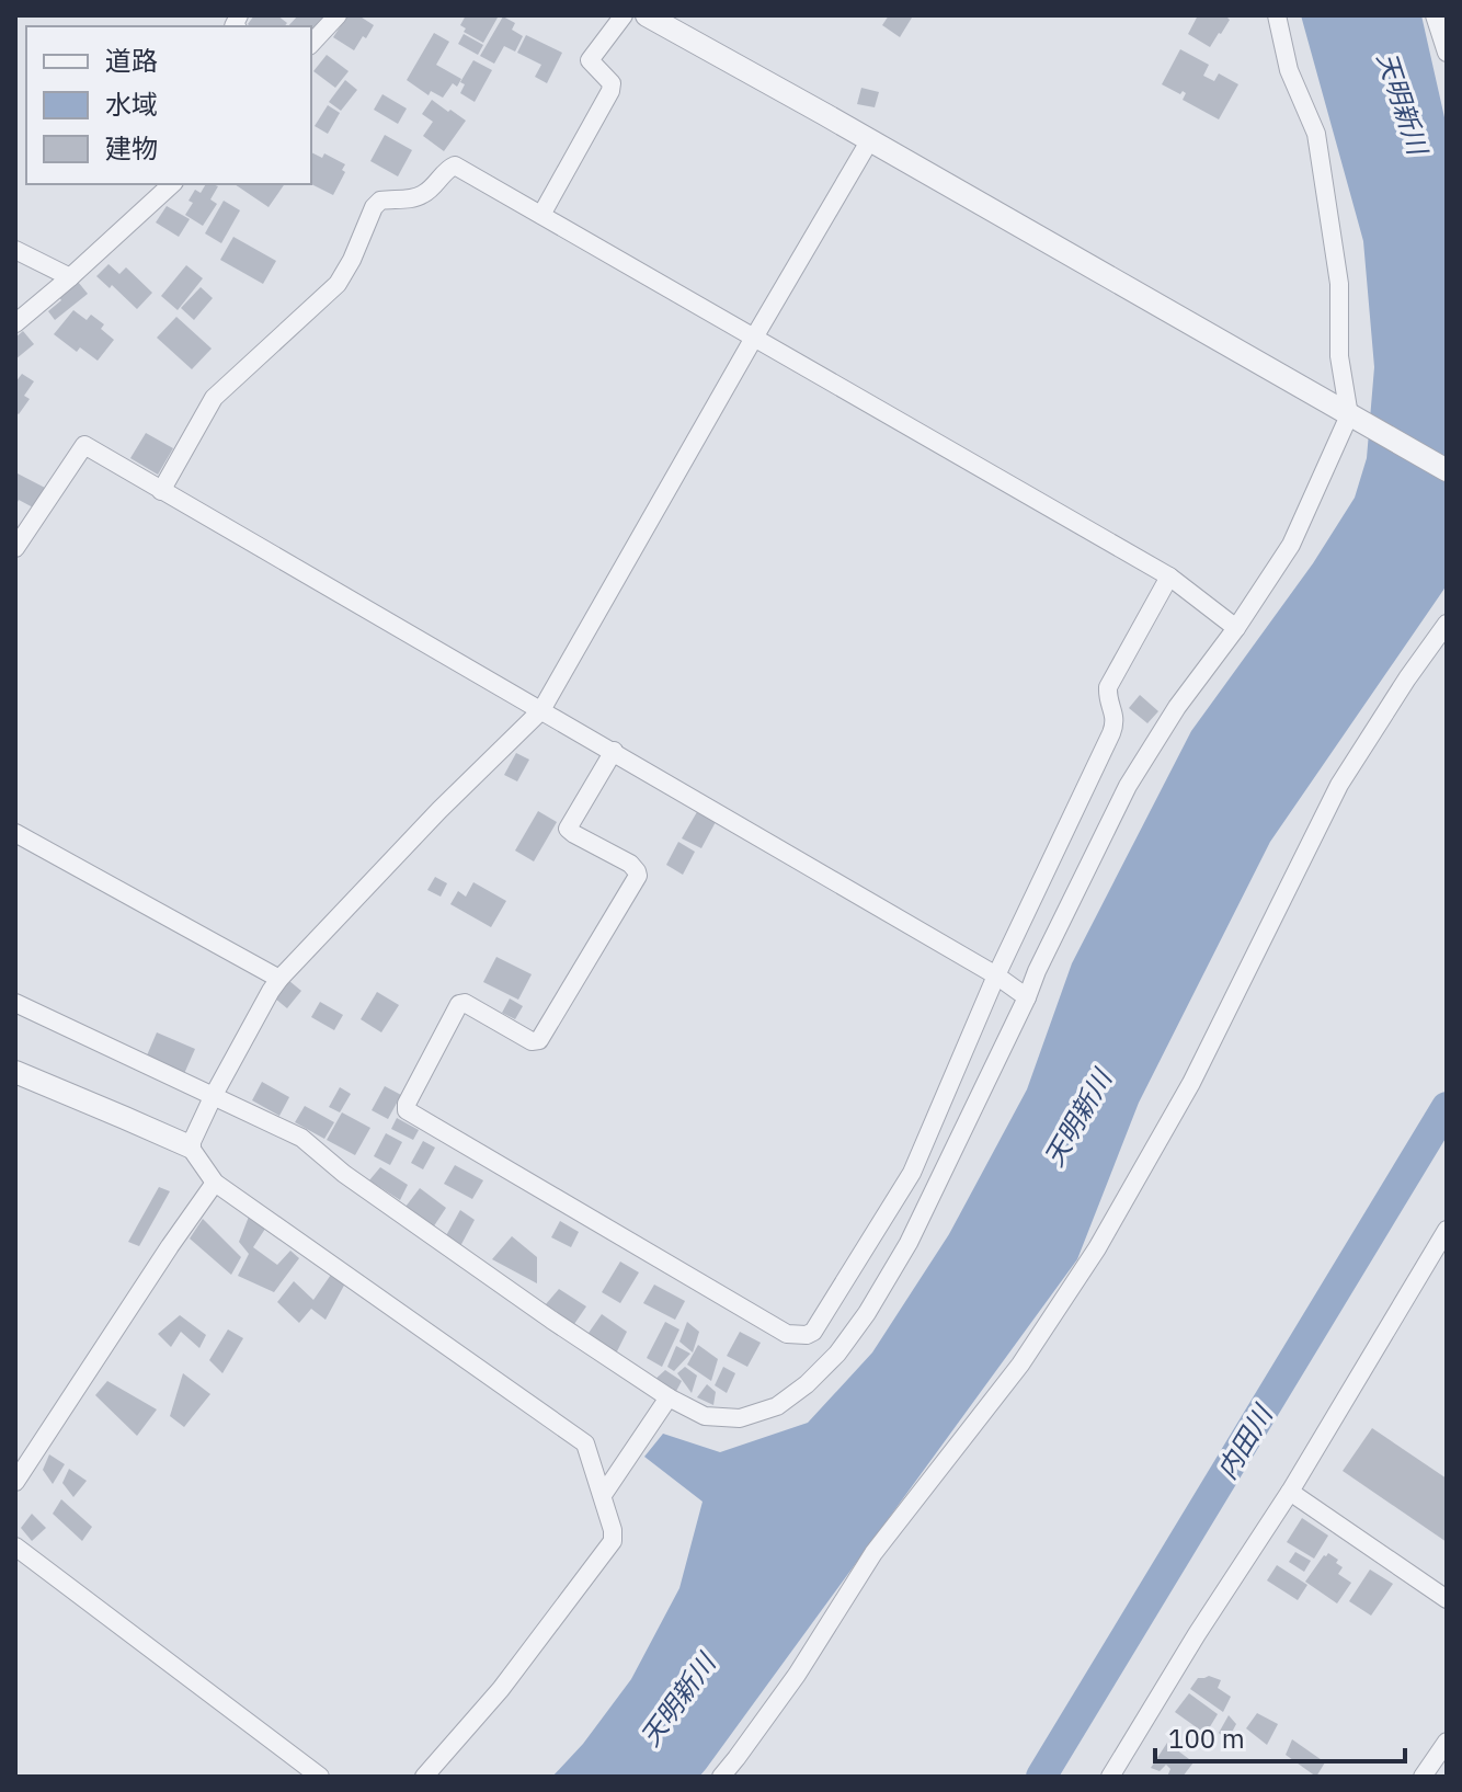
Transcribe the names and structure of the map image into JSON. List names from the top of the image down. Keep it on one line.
{"water":["天明新川","内田川"],"legend":["道路","水域","建物"],"scale_bar":"100 m"}
